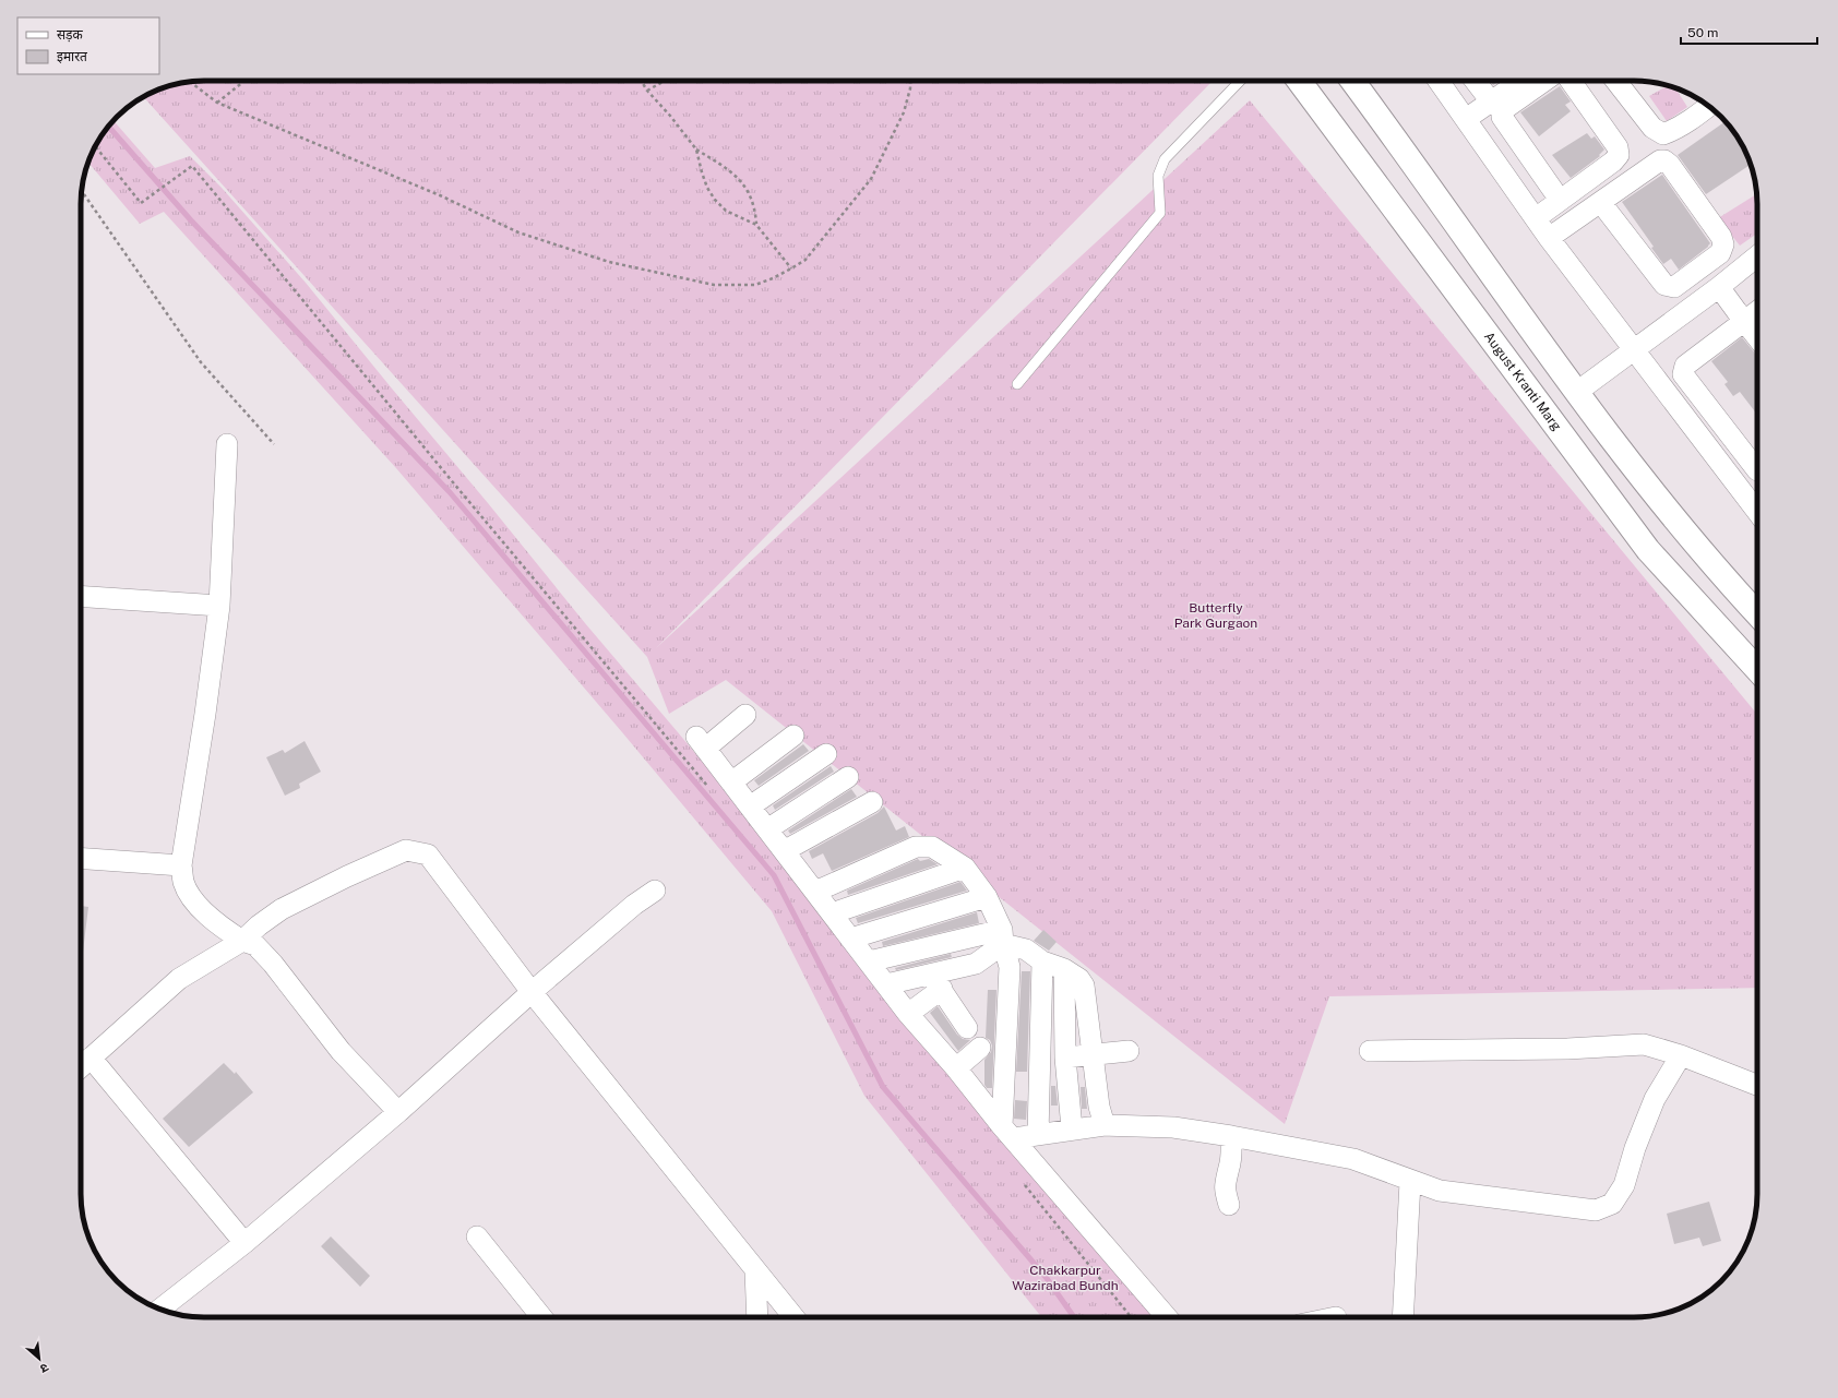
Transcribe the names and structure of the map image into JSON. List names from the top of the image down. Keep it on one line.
{"streets":{"main road":["August Kranti Marg"]},"parks":["Butterfly Park Gurgaon","Chakkarpur Wazirabad Bundh"],"legend":["सड़क","इमारत"],"scale_bar":"50 m","north":"bottom right"}
